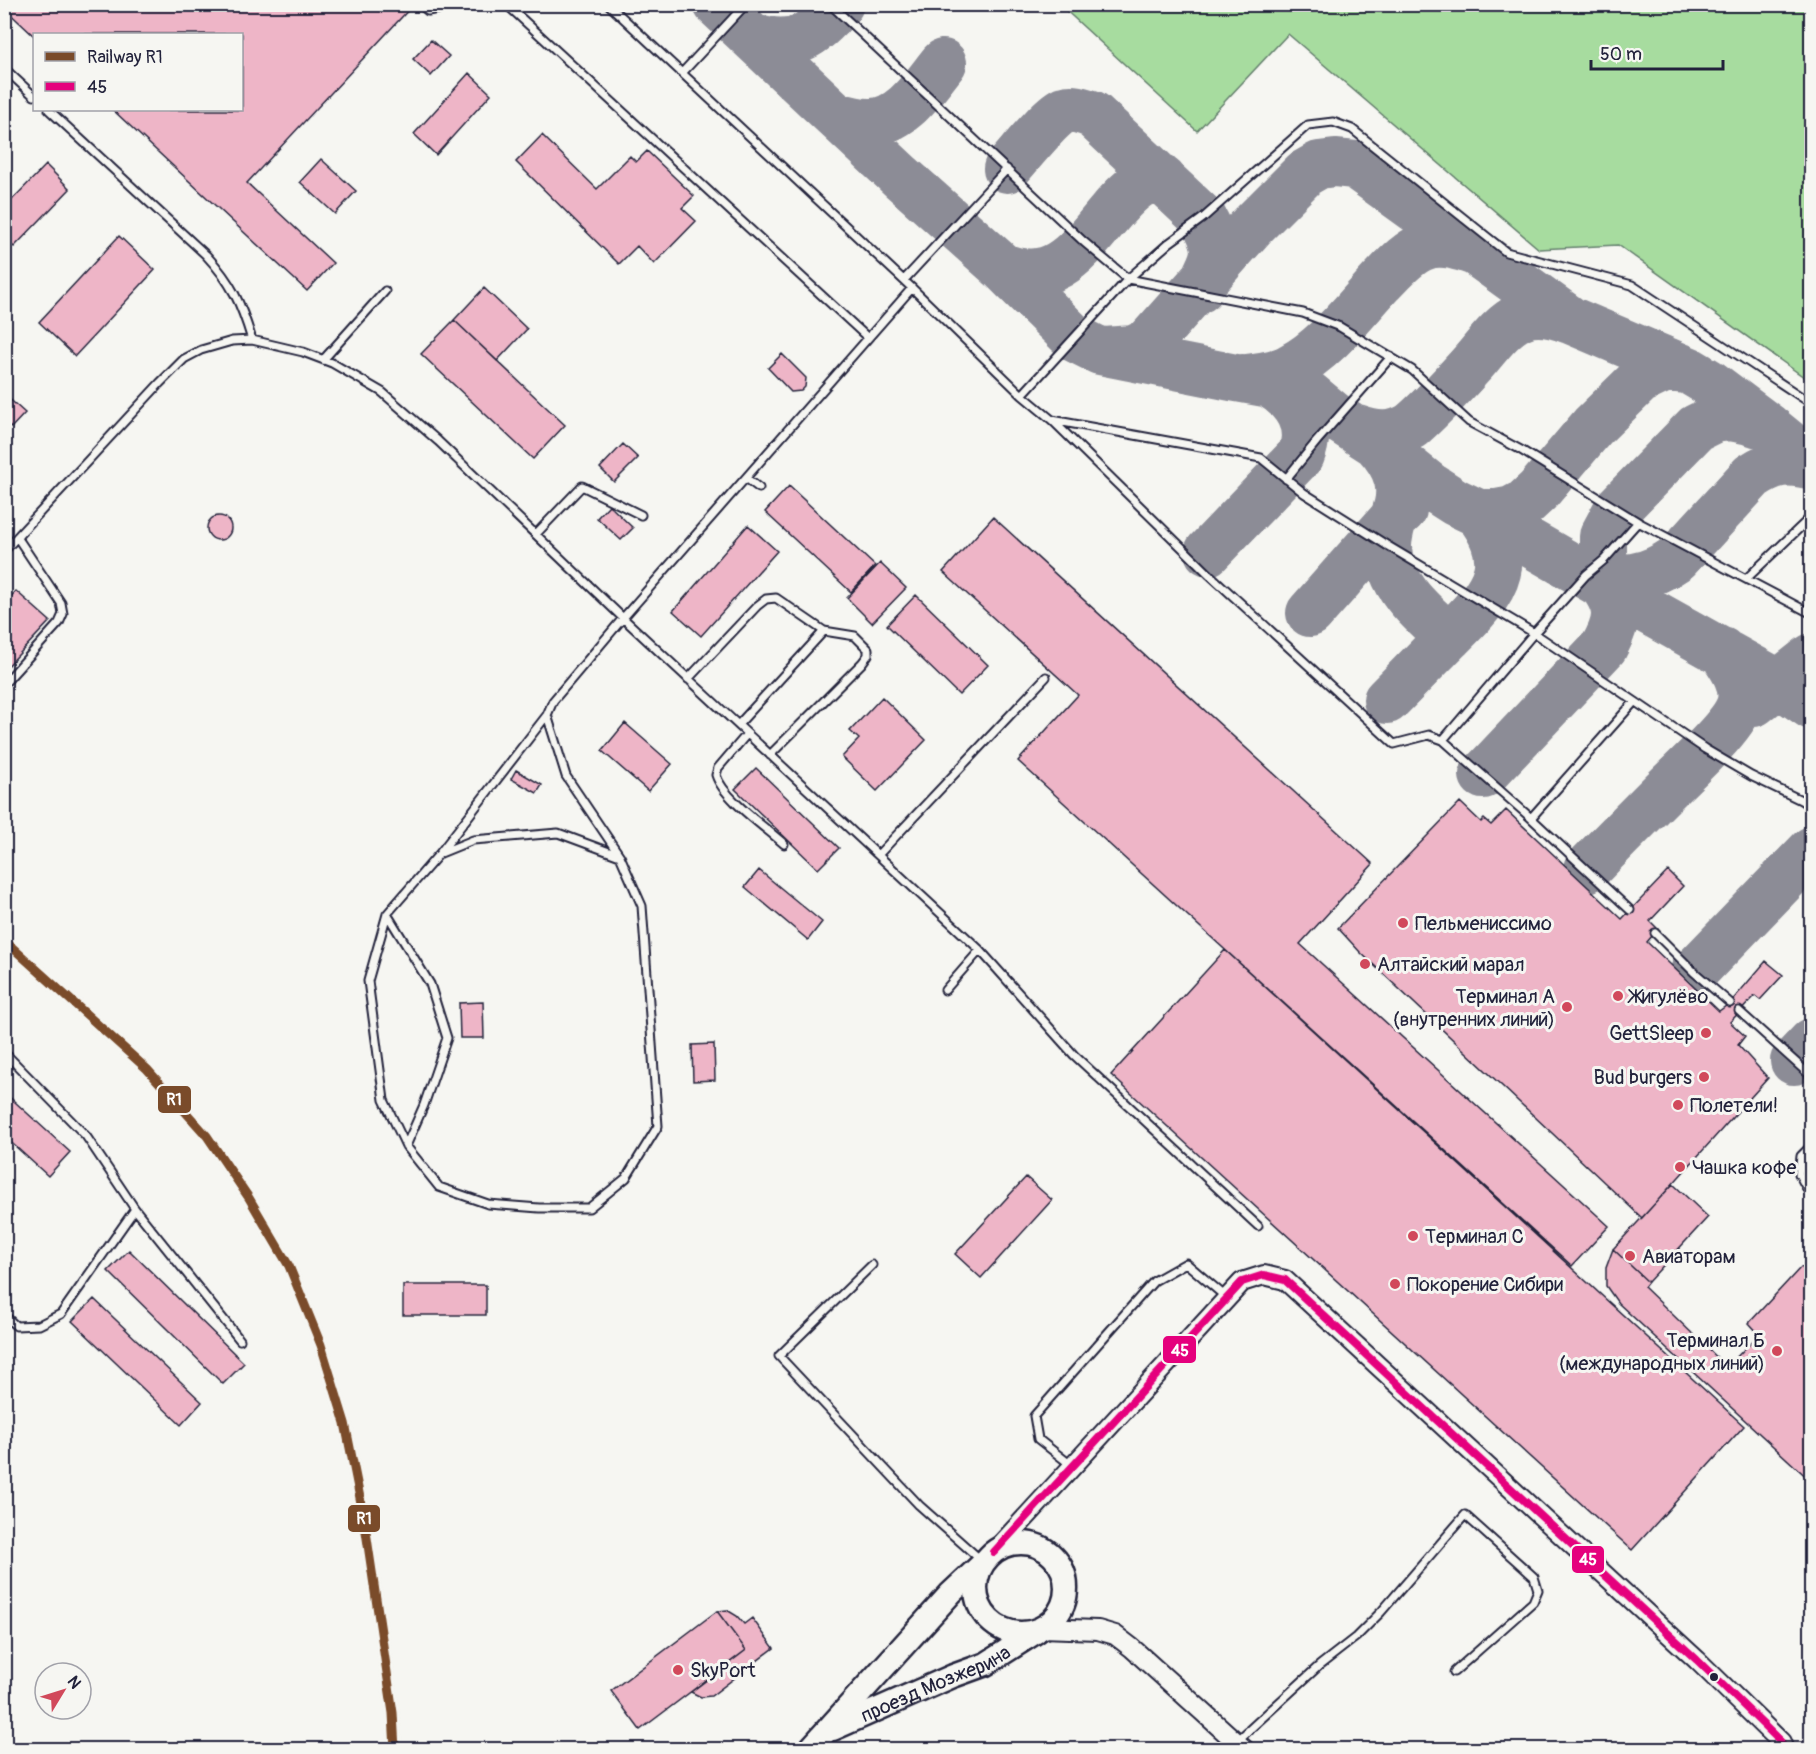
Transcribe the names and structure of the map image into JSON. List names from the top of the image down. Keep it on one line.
{"streets":{"main road":["проезд Мозжерина"]},"places":["Пельмениссимо","Алтайский марал","Жигулёво","Терминал А (внутренних линий)","GettSleep","Bud burgers","Полетели!","Чашка кофе","Терминал С","Авиаторам","Покорение Сибири","Терминал Б (международных линий)","SkyPort"],"lines":["rail line R1","transit line 45"],"legend":["Railway R1","45"],"scale_bar":"50 m","north":"top right"}
